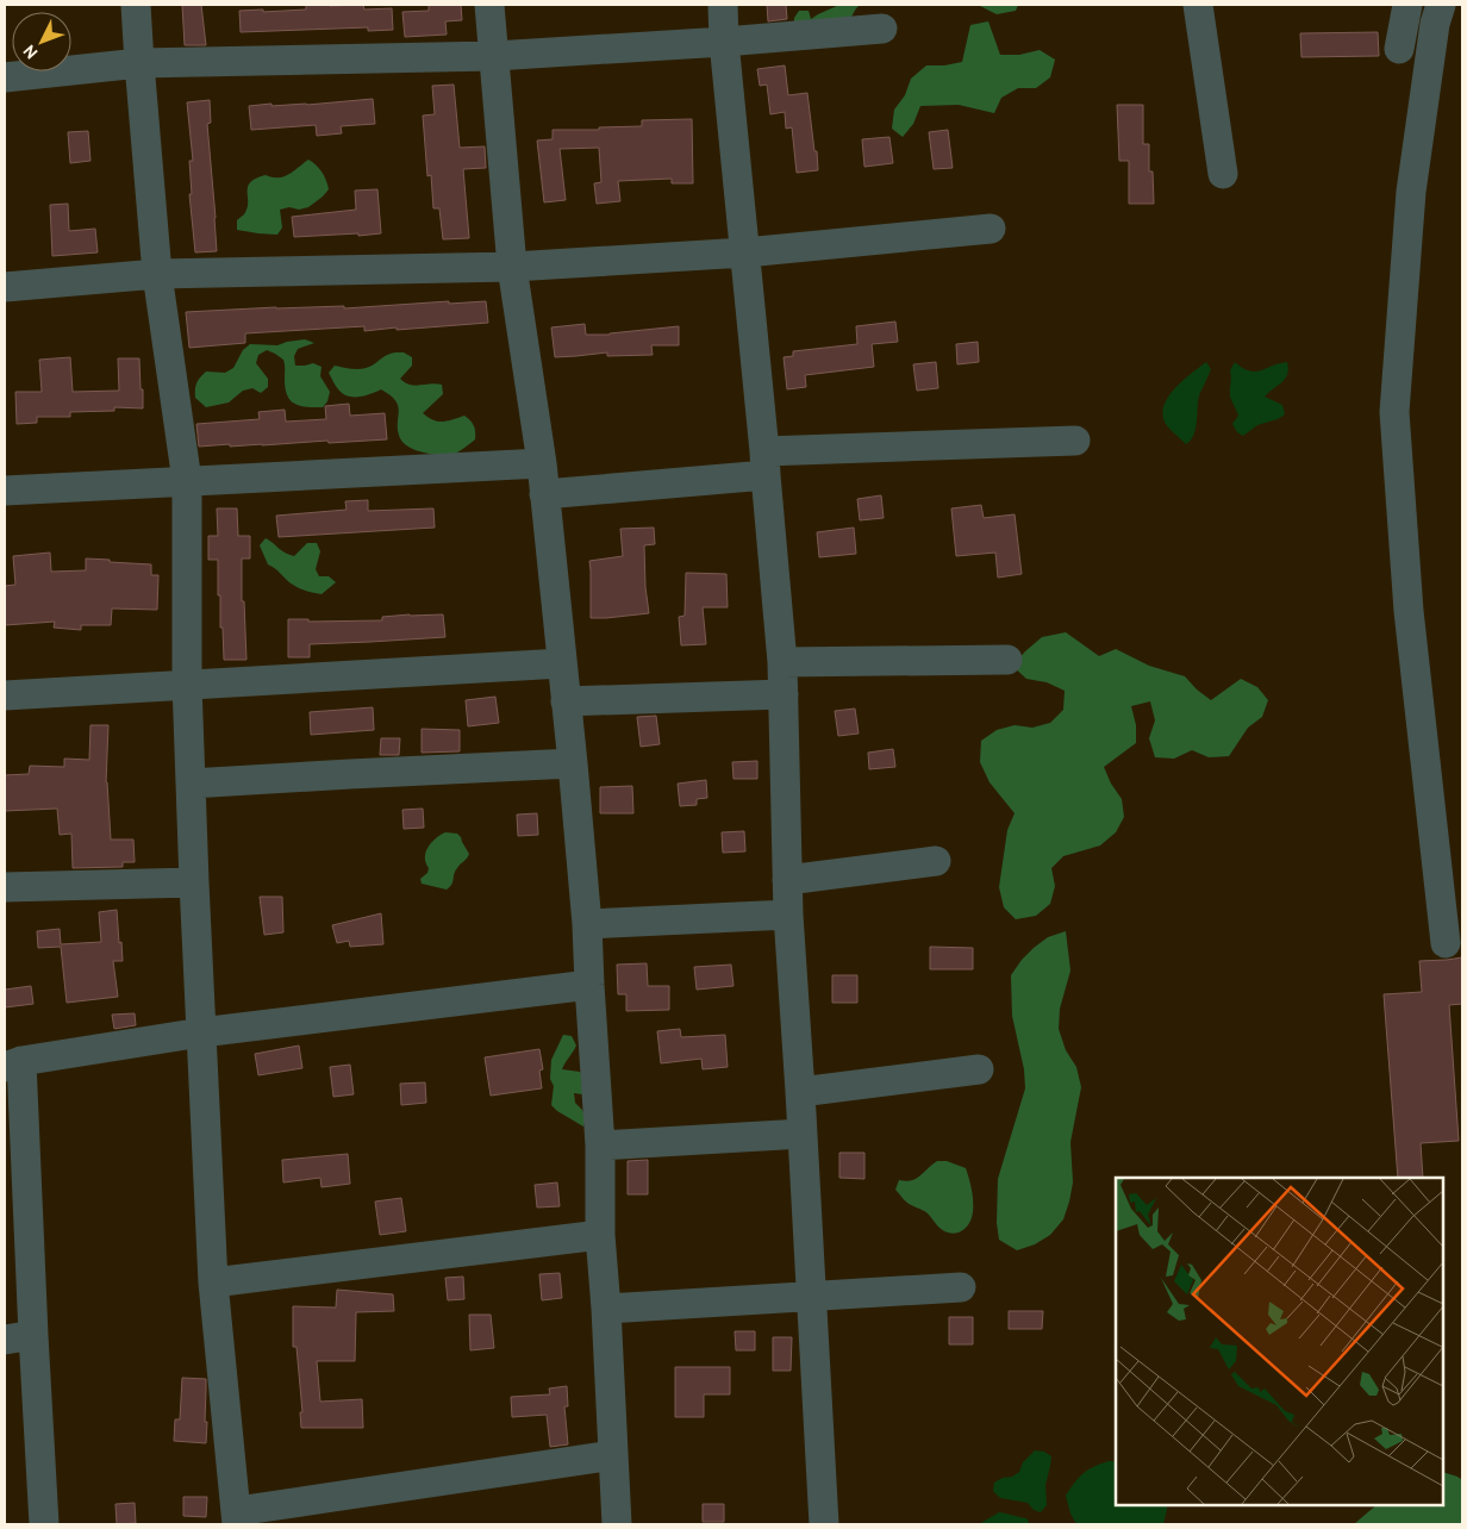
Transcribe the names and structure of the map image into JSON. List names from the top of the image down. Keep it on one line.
{"north":"bottom left"}
